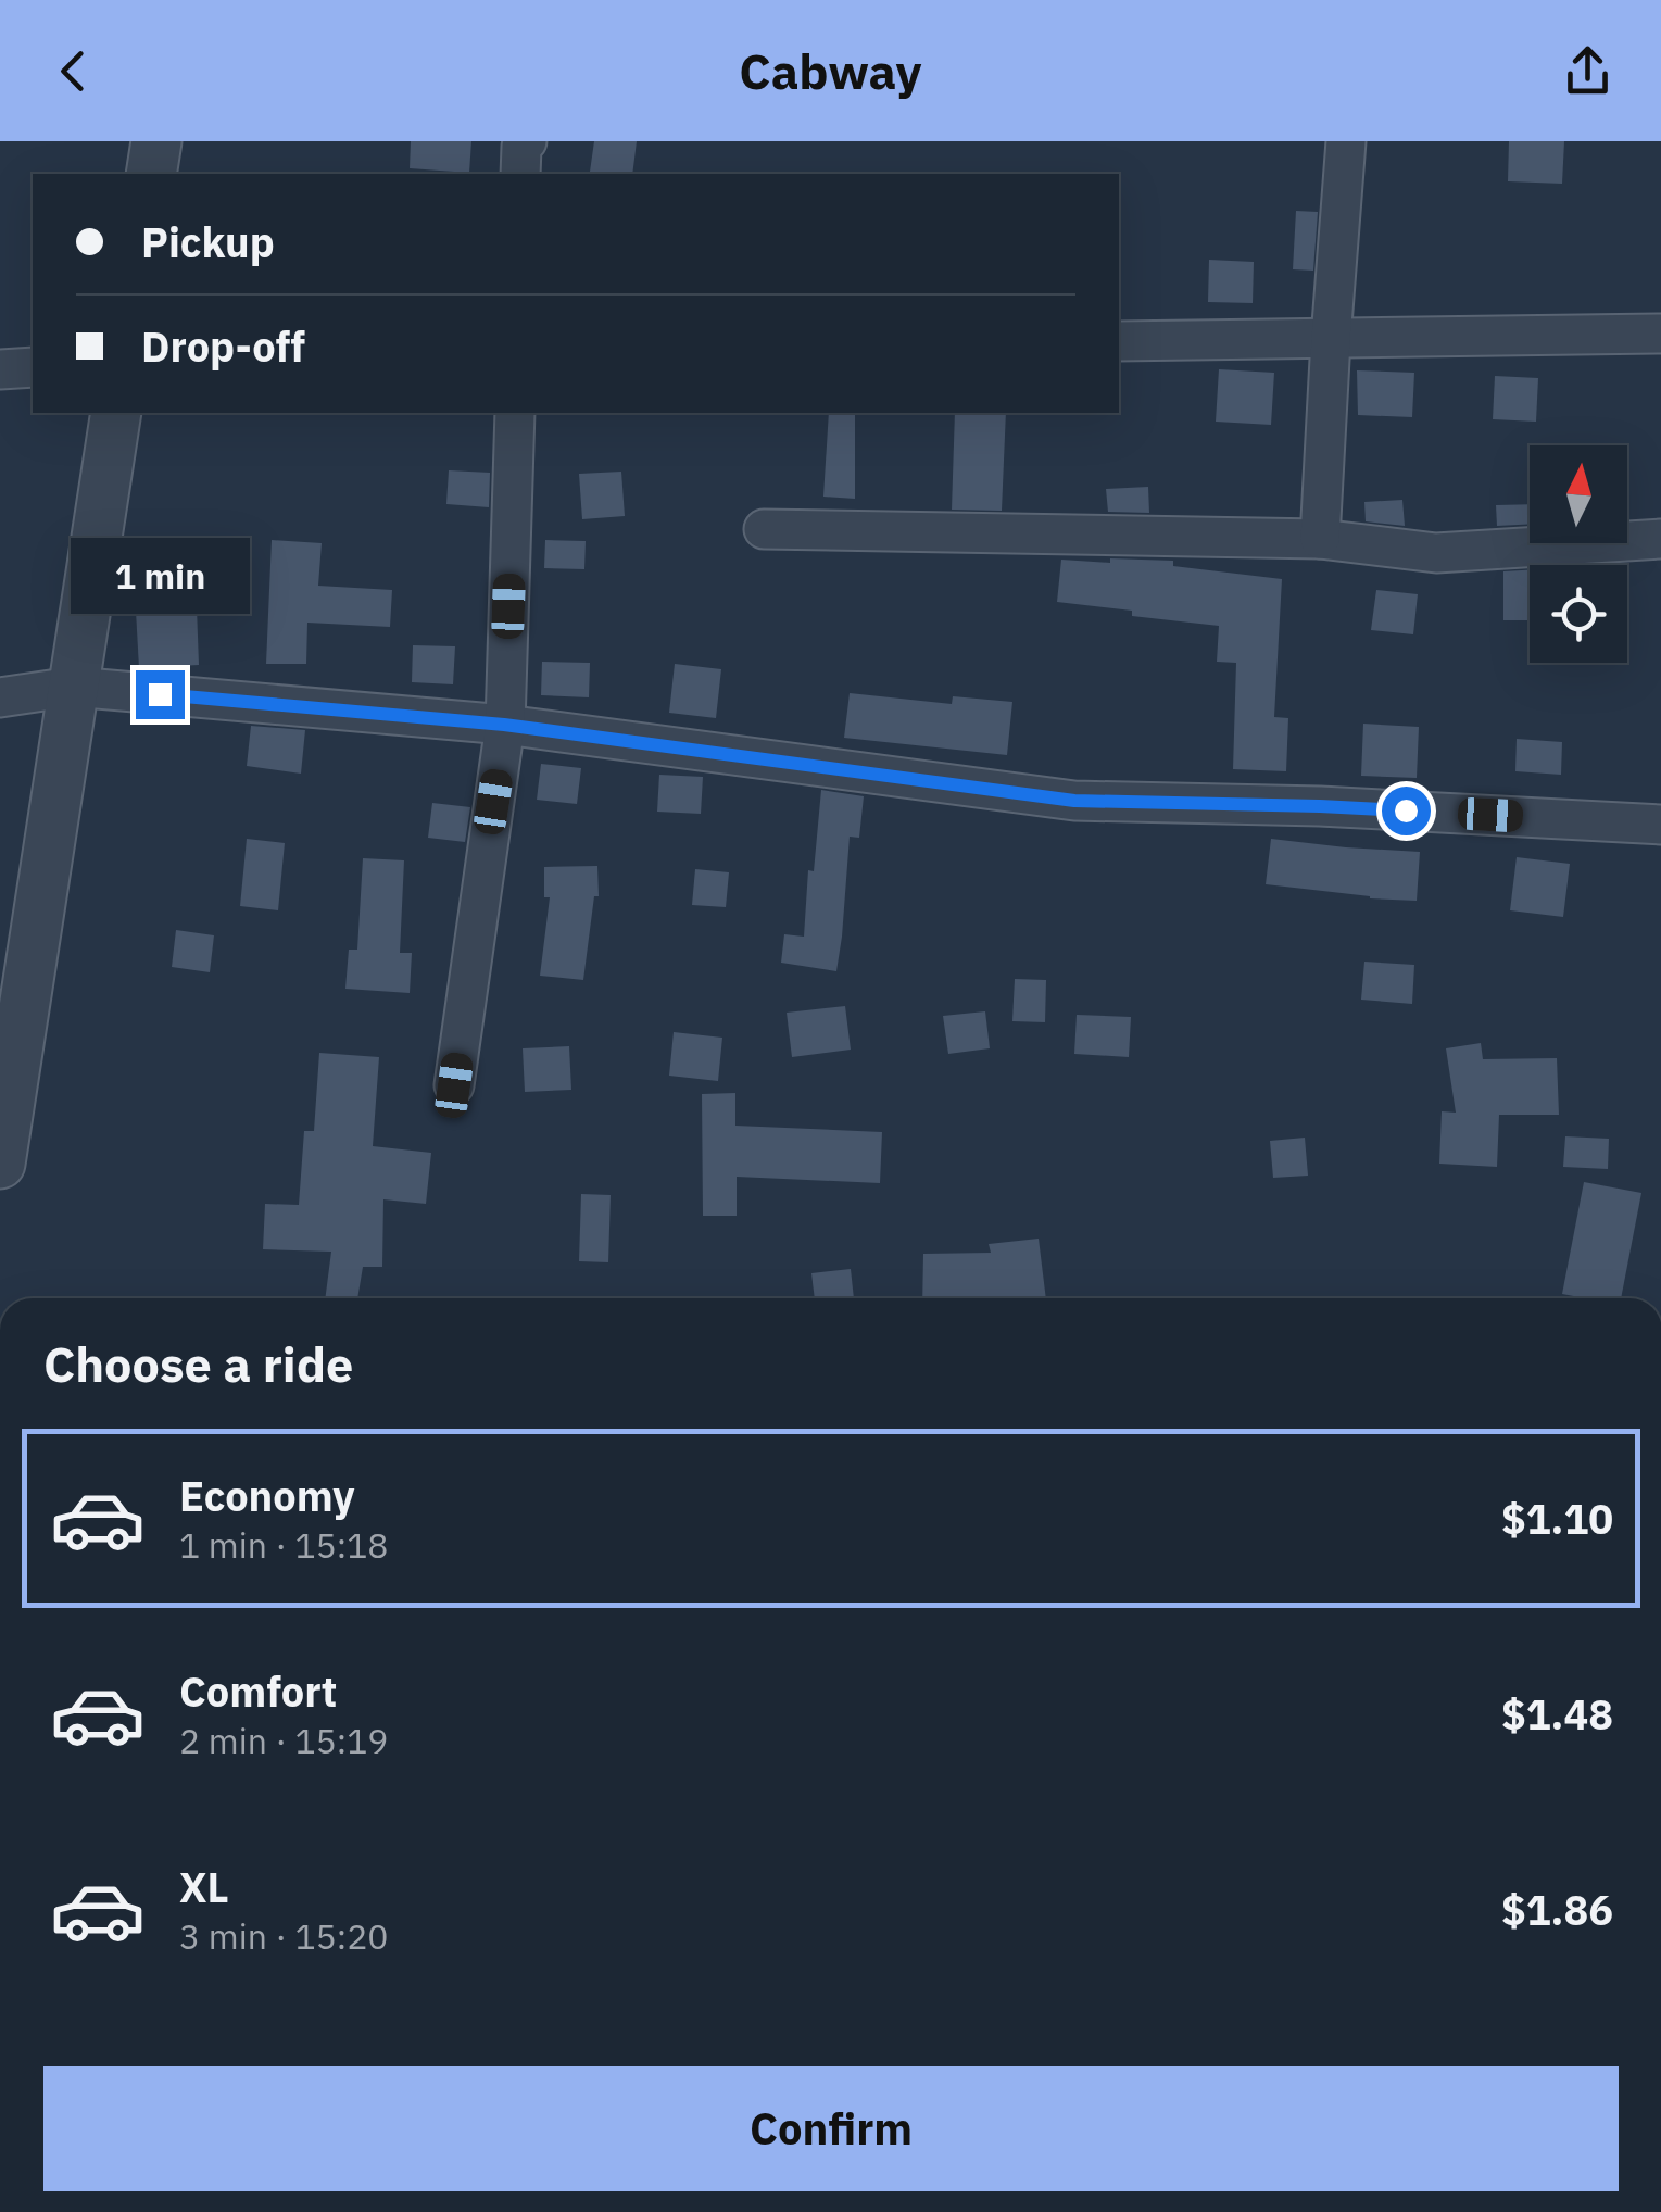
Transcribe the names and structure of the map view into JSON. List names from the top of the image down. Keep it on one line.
{"north":"top","page":{"header":"Cabway","banner":["Pickup","Drop-off"],"bubble":"1 min","heading":"Choose a ride","list":[{"name":"Economy","note":"1 min · 15:18","value":"$1.10"},{"name":"Comfort","note":"2 min · 15:19","value":"$1.48"},{"name":"XL","note":"3 min · 15:20","value":"$1.86"}],"buttons":"Confirm"}}
